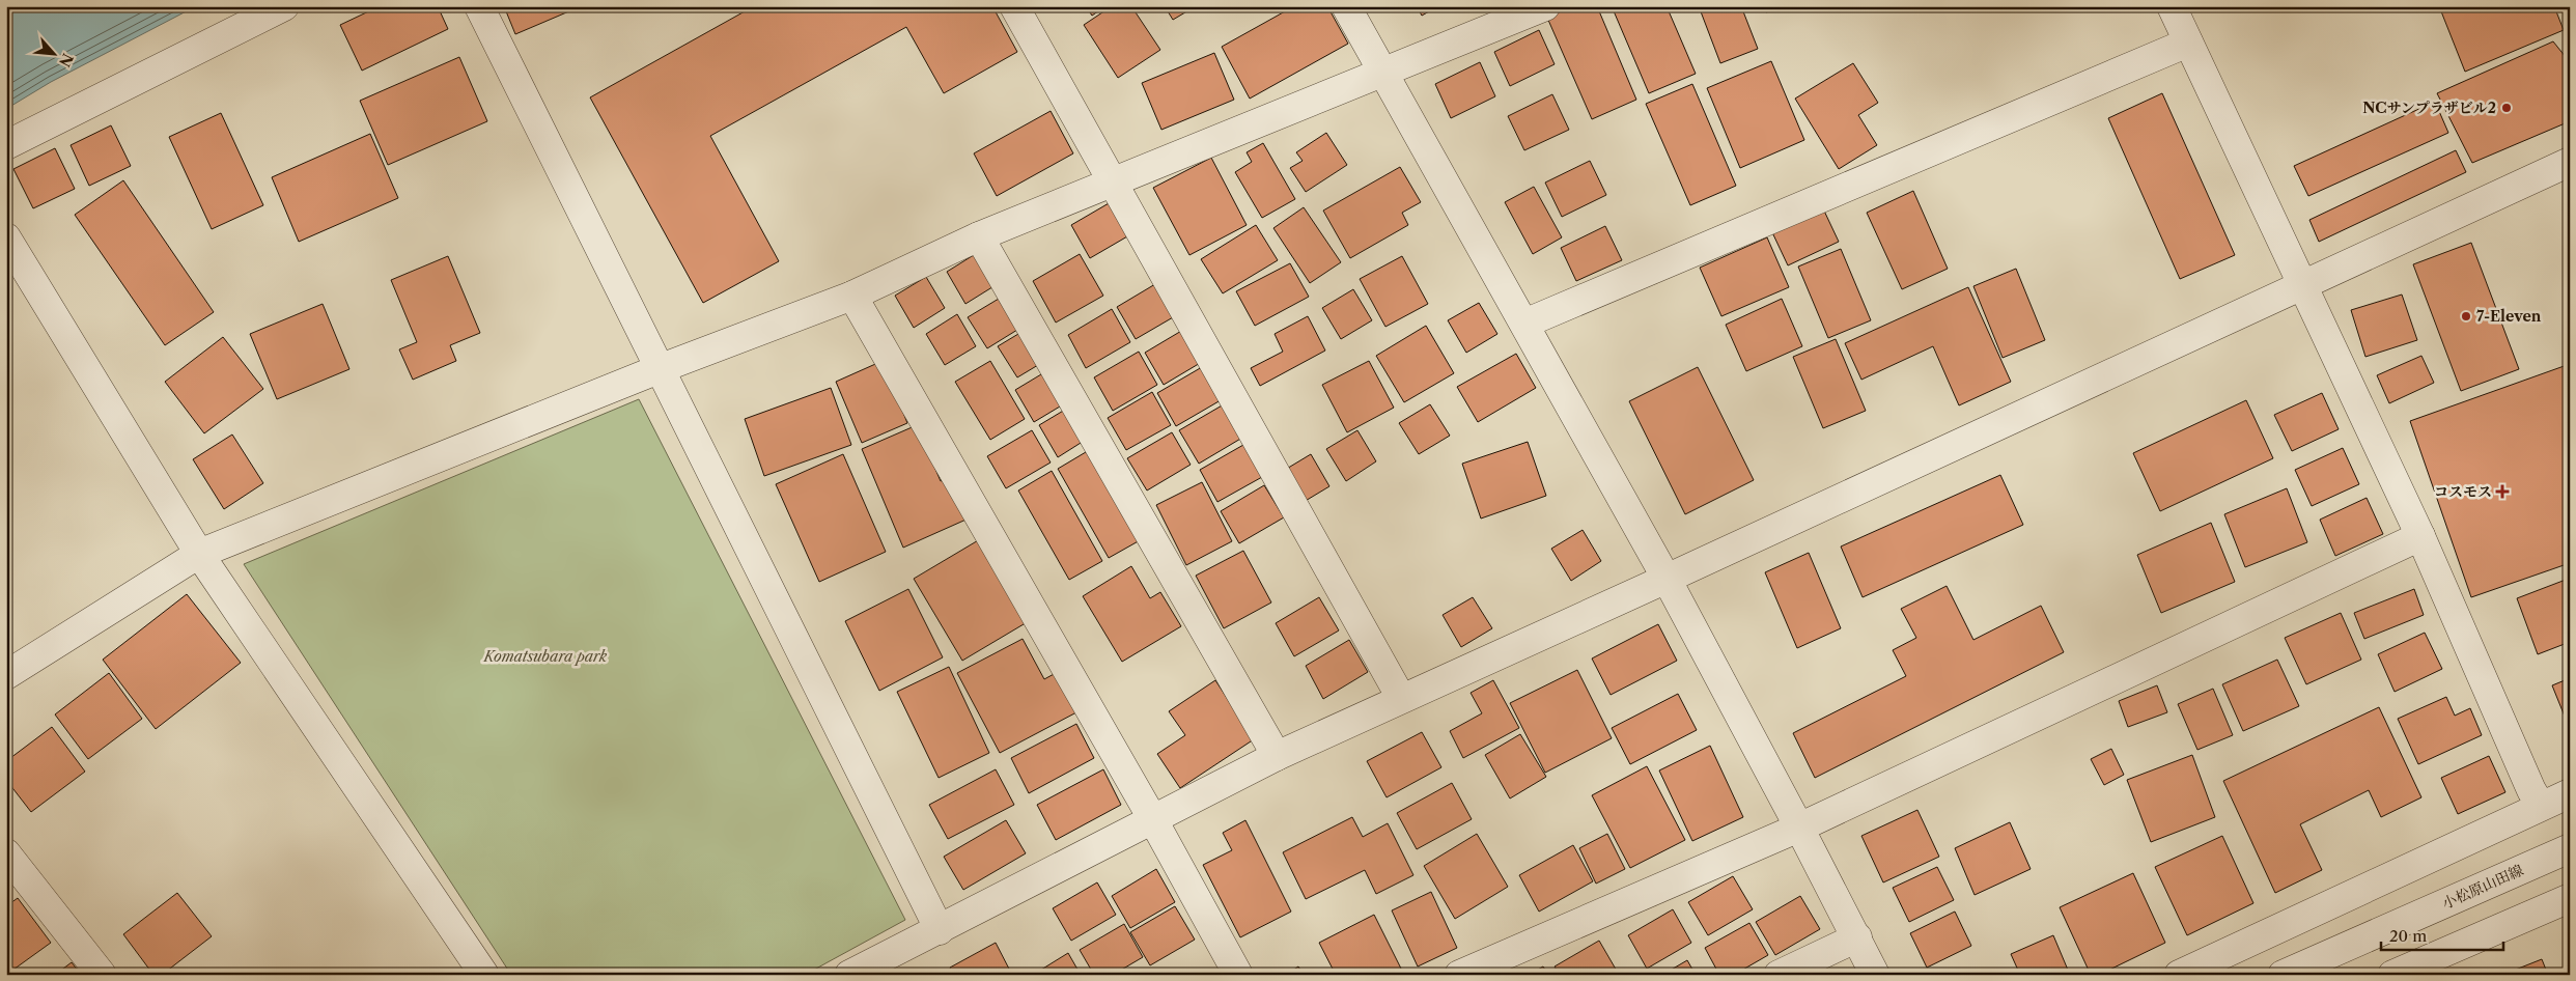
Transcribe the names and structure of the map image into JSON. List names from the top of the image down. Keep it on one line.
{"streets":{"street":["小松原山田線"]},"parks":["Komatsubara park"],"places":{"other":["NCサンプラザビル2","7-Eleven"],"health":["コスモス"]},"scale_bar":"20 m","north":"bottom right"}
